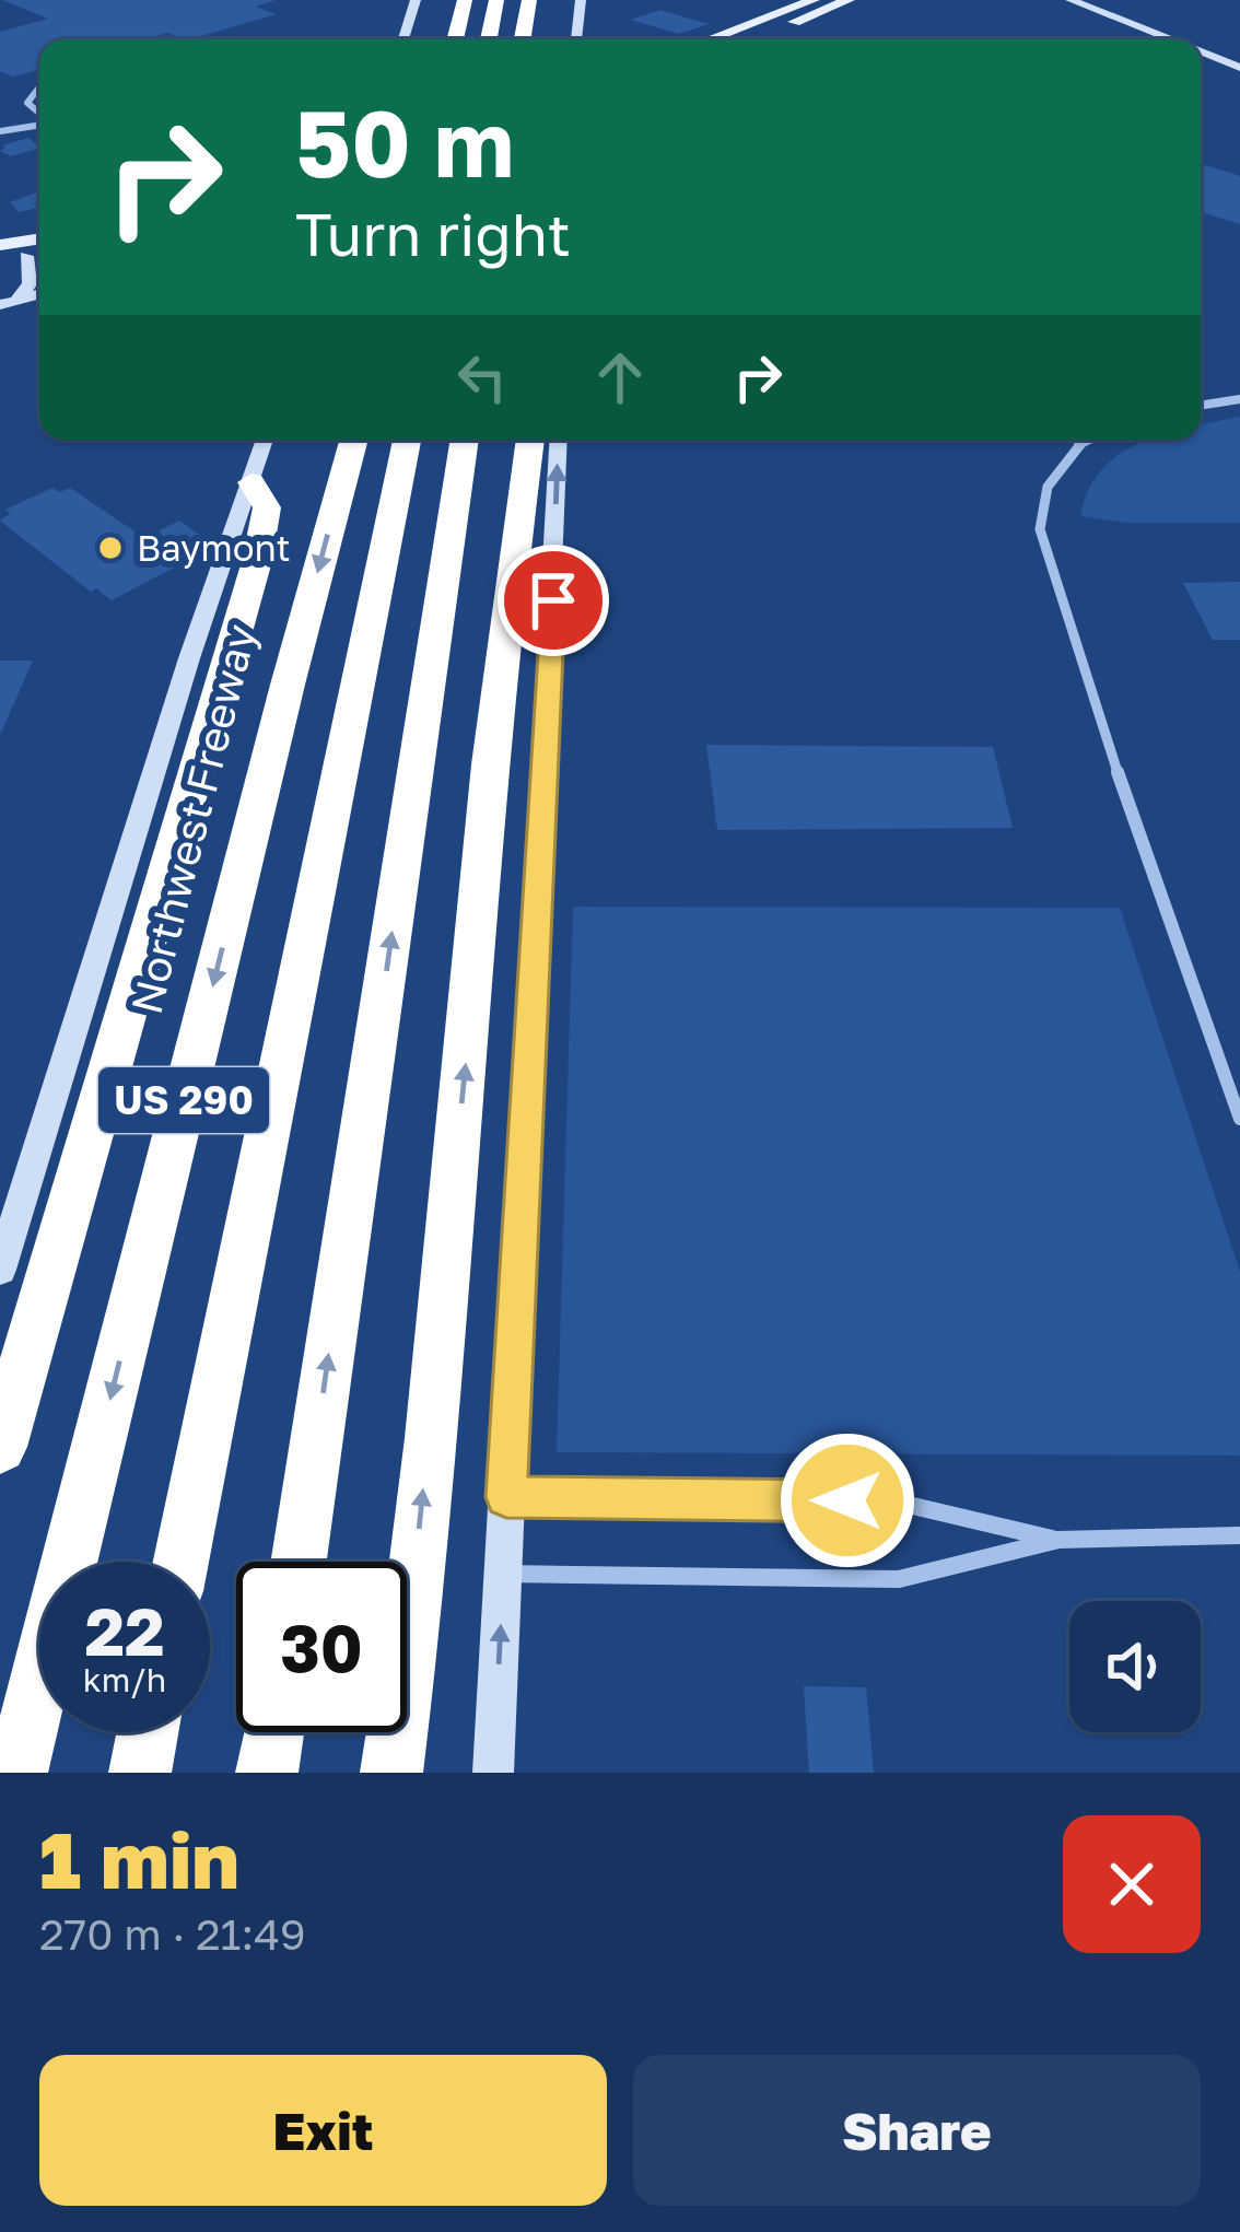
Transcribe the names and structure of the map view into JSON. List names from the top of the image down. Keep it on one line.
{"streets":{"highway":["Northwest Freeway","US 290"]},"places":["Baymont"],"page":{"turn":["50 m","Turn right"],"speed":"22 km/h","limit":"30","heading":["1 min","270 m · 21:49"],"buttons":["Exit","Share"]}}
